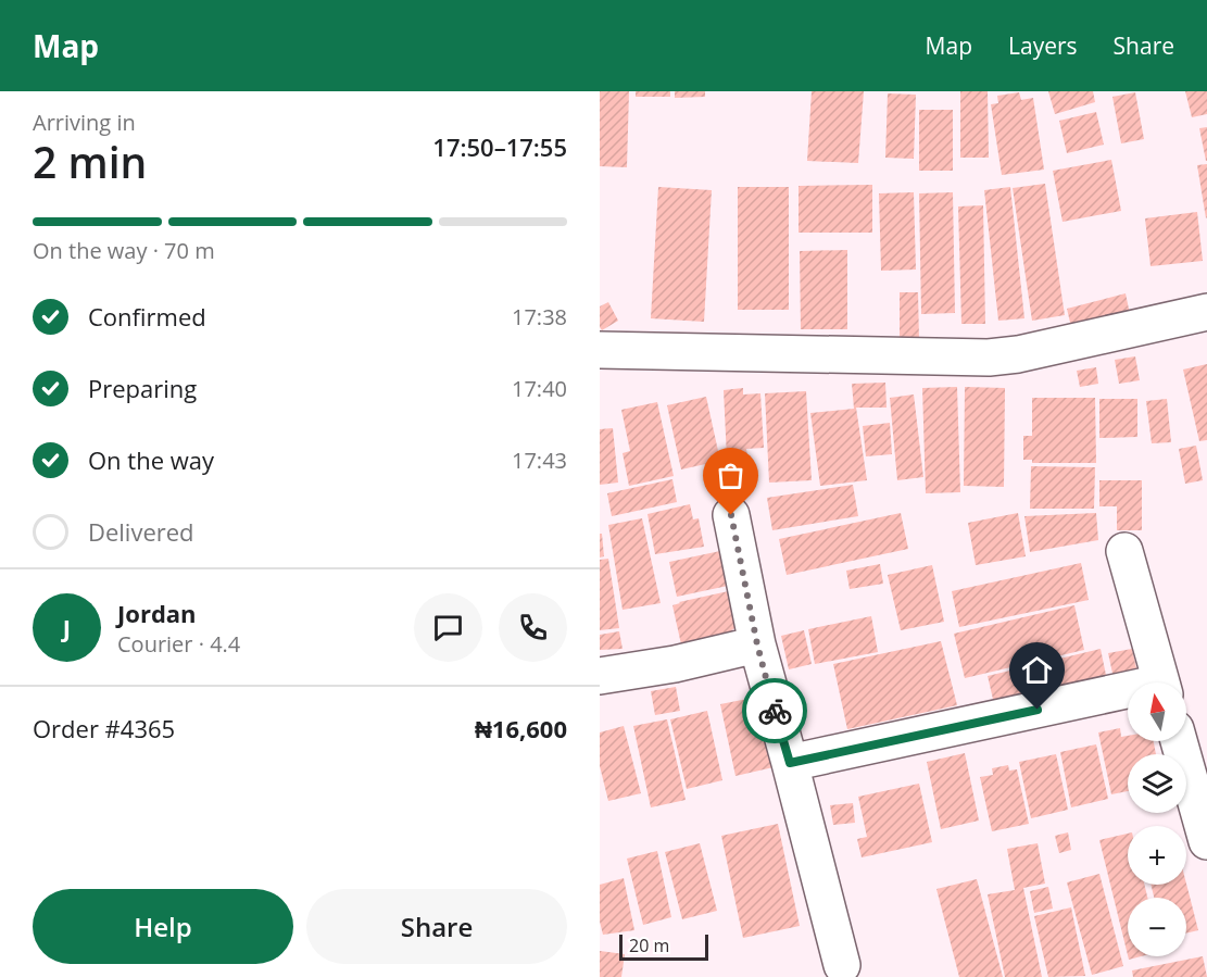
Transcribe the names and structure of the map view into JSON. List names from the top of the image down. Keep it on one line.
{"scale_bar":"20 m","north":"top","page":{"header":"Map","nav":["Map","Layers","Share"],"heading":["2 min","Arriving in","17:50–17:55"],"panel":["Jordan","Courier · 4.4","Order #4365","₦16,600"],"bar":"On the way · 70 m","list":[["Confirmed","17:38"],["Preparing","17:40"],["On the way","17:43"],"Delivered"],"round":"J","map_buttons":["+","−"],"buttons":["Help","Share"],"scale":"20 m"}}
